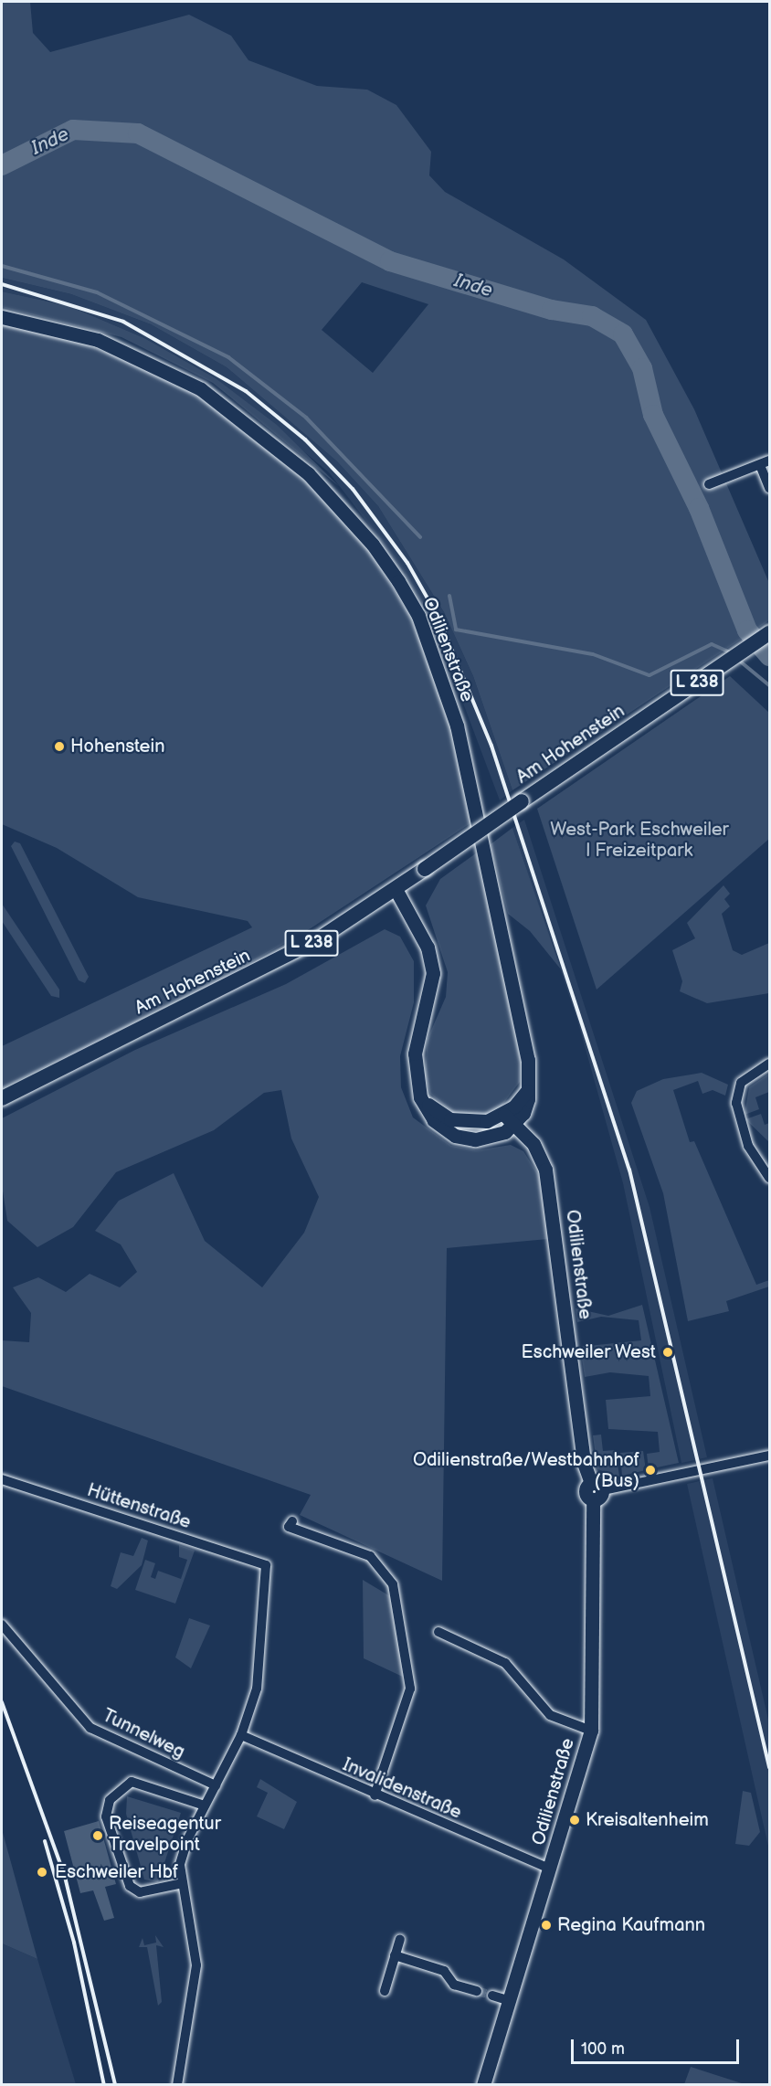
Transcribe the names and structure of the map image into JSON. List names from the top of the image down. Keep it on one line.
{"streets":{"main road":["Odilienstraße","L 238","Am Hohenstein"],"street":["Hüttenstraße","Tunnelweg","Invalidenstraße"]},"crossings":[["Odilienstraße","Invalidenstraße"],["Hüttenstraße","Invalidenstraße"]],"water":["Inde"],"parks":["West-Park Eschweiler | Freizeitpark"],"places":["Hohenstein","Eschweiler West","Odilienstraße/Westbahnhof (Bus)","Kreisaltenheim","Reiseagentur Travelpoint","Eschweiler Hbf","Regina Kaufmann"],"scale_bar":"100 m"}
